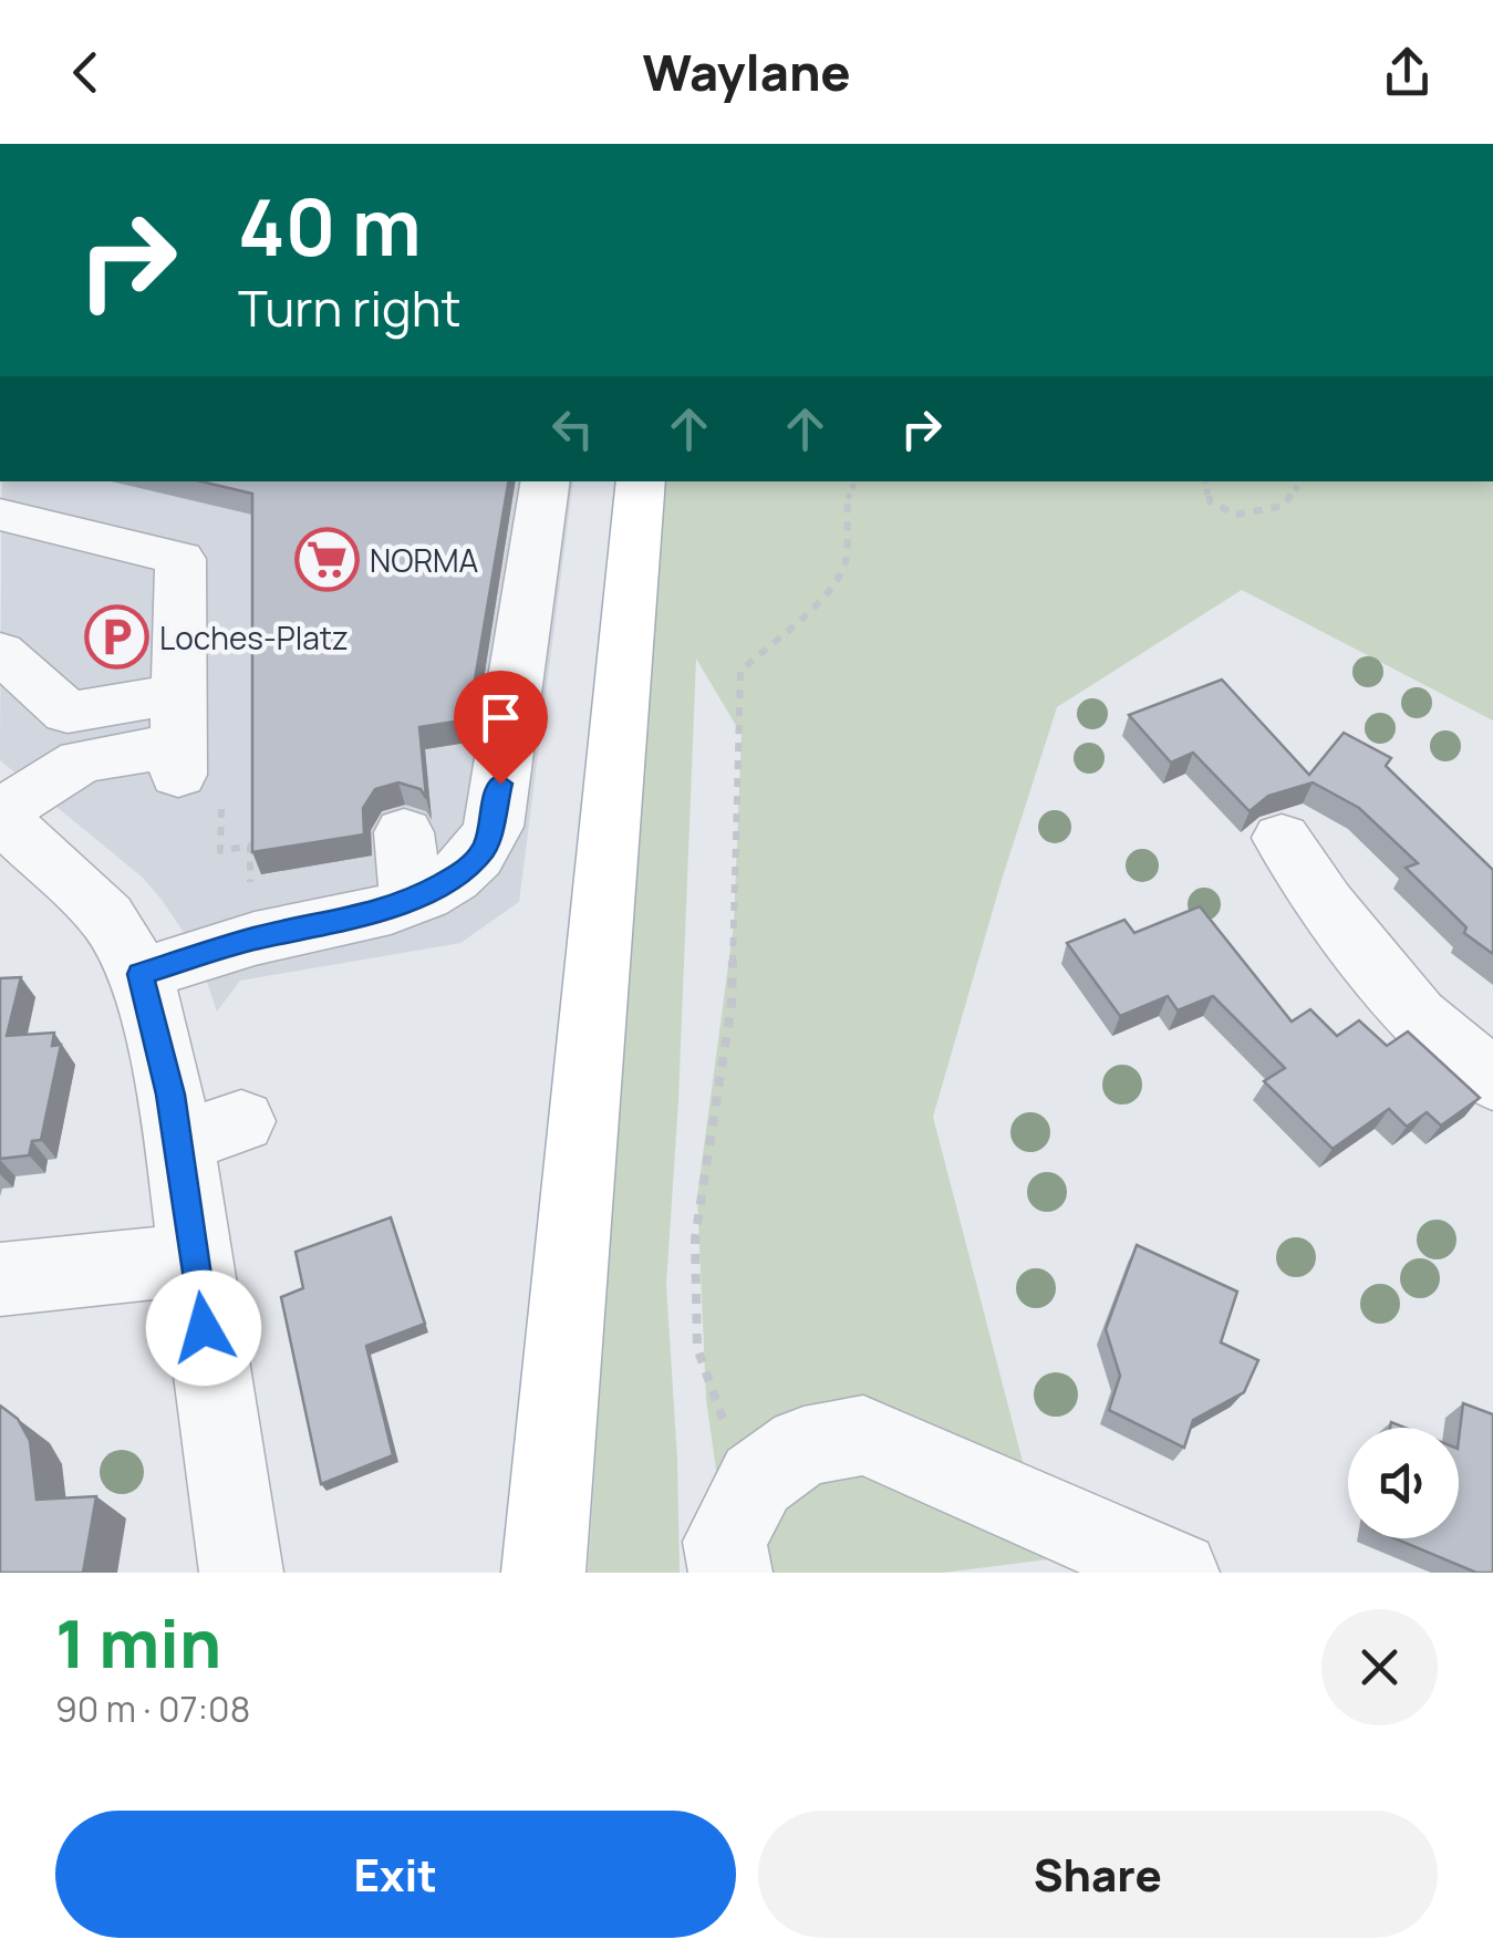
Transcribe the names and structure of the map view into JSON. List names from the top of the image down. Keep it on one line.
{"places":{"supermarket":["NORMA"],"parking":["Loches-Platz"]},"page":{"header":"Waylane","turn":["40 m","Turn right"],"heading":["1 min","90 m · 07:08"],"buttons":["Exit","Share"]}}
